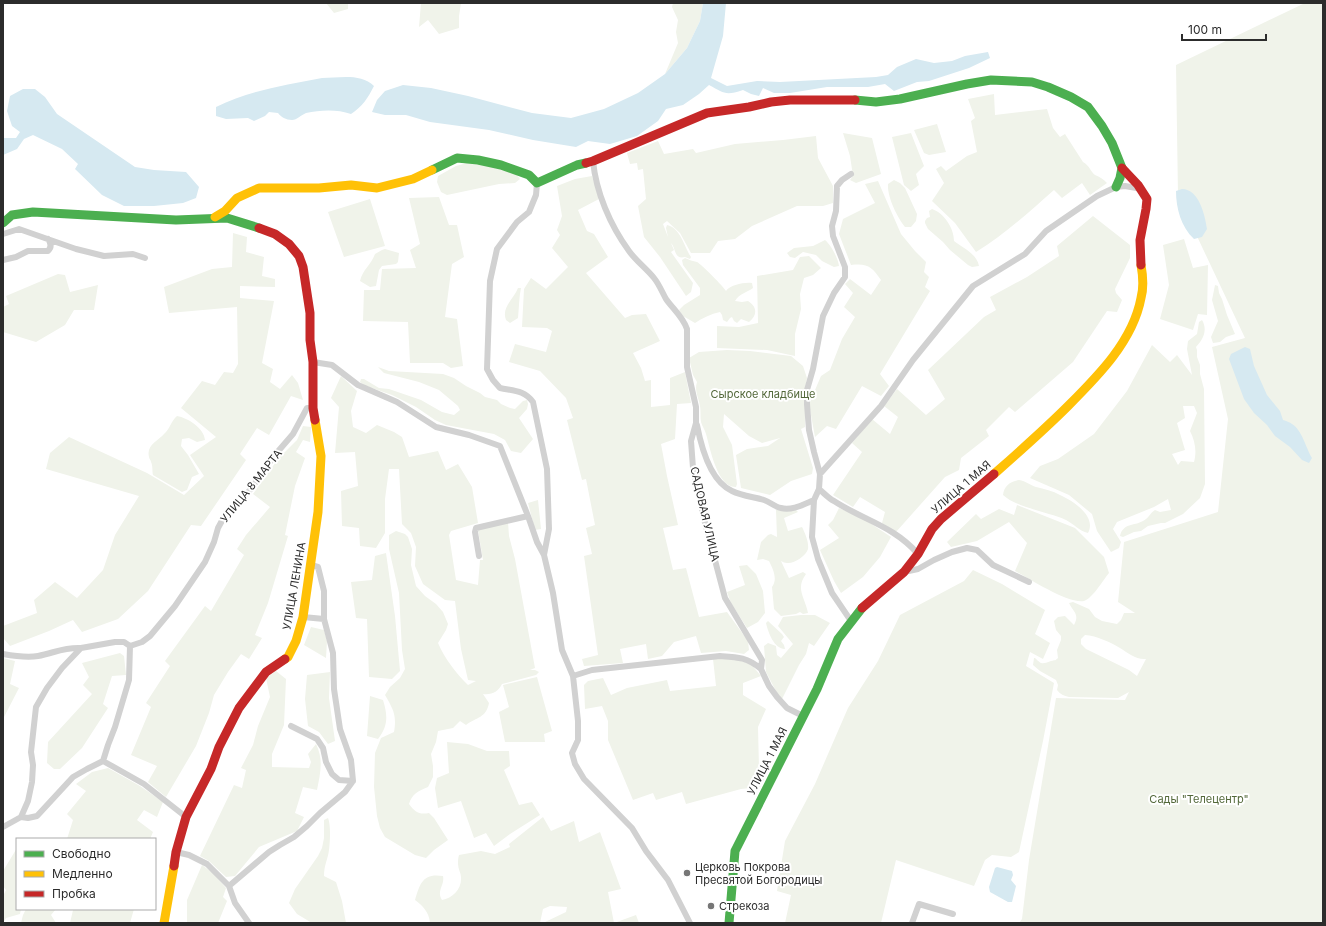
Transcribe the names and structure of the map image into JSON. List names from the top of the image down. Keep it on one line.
{"streets":{"street":["УЛИЦА 8 МАРТА","УЛИЦА 1 МАЯ","САДОВАЯ УЛИЦА","УЛИЦА ЛЕНИНА"]},"crossings":[["УЛИЦА 8 МАРТА","УЛИЦА ЛЕНИНА"],["УЛИЦА 1 МАЯ","САДОВАЯ УЛИЦА"]],"parks":["Сырское кладбище","Сады \"Телецентр\""],"places":["Церковь Покрова Пресвятой Богородицы","Стрекоза"],"legend":["Свободно","Медленно","Пробка"],"scale_bar":"100 m"}
